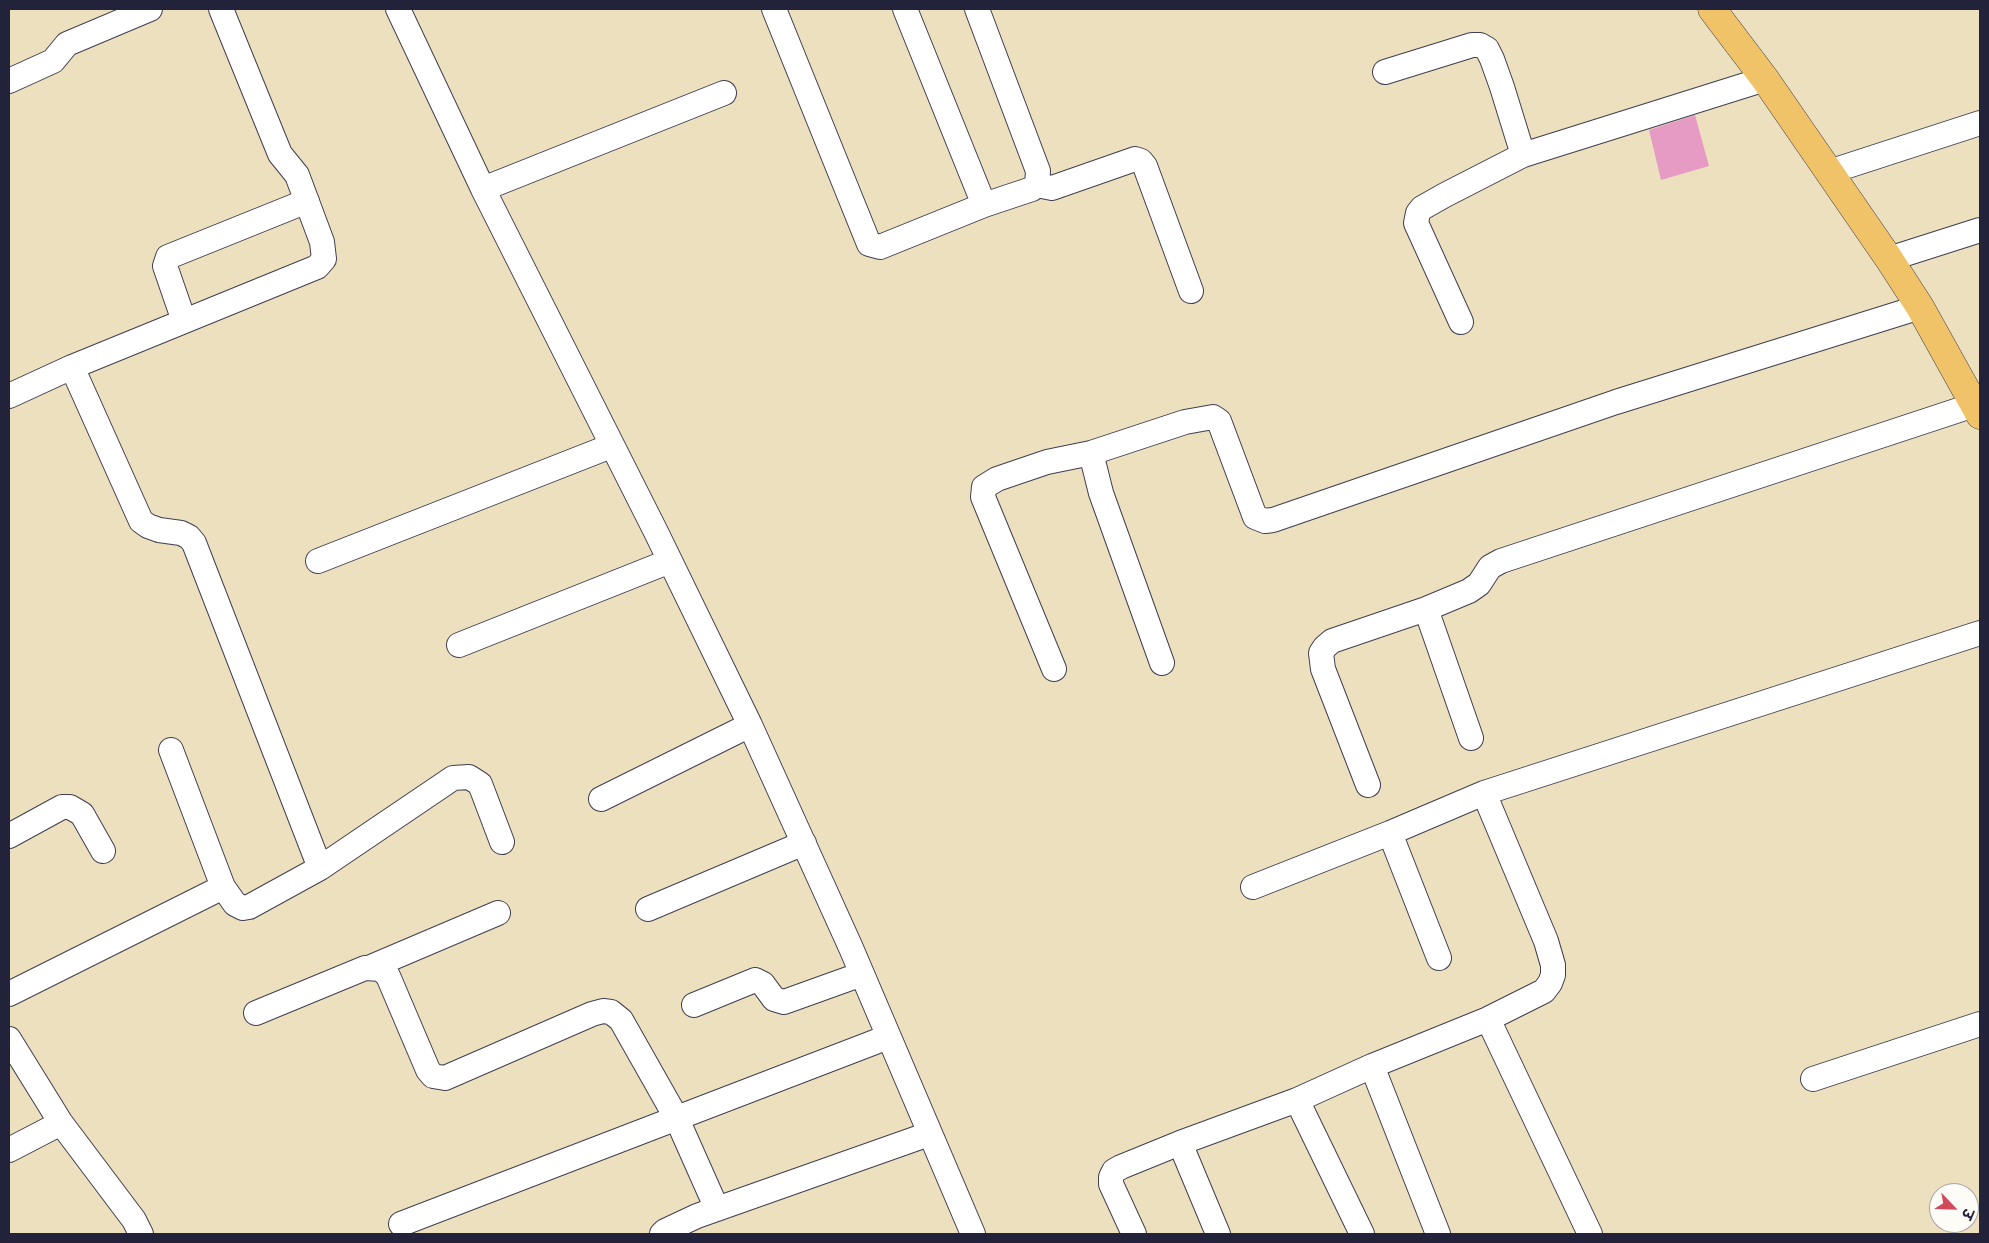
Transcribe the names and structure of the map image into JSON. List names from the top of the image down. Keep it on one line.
{"north":"bottom right"}
